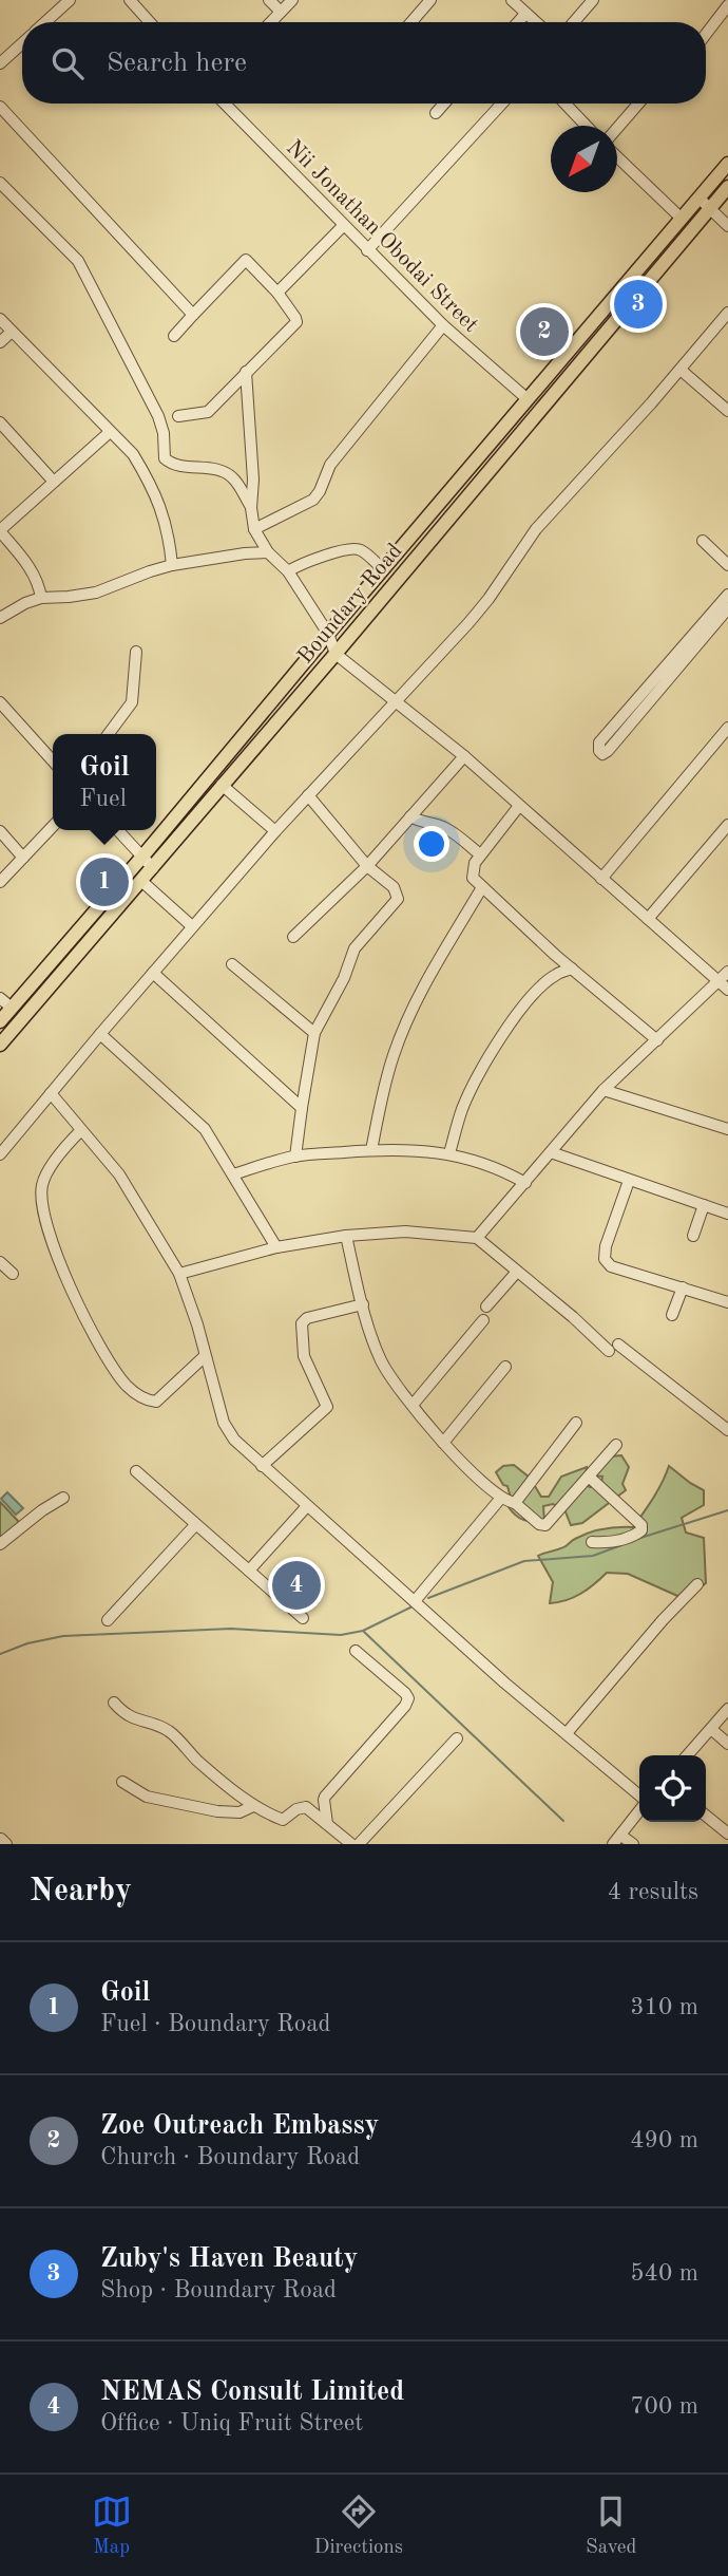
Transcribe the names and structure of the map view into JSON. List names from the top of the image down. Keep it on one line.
{"streets":{"main road":["Boundary Road"],"street":["Nii Jonathan Obodai Street"]},"crossings":[["Nii Jonathan Obodai Street","Boundary Road"]],"north":"bottom left","page":{"search":"Search here","pins":["3","2","1","4"],"popup":["Goil","Fuel"],"heading":["Nearby","4 results"],"list":[{"mark":"1","name":"Goil","note":"Fuel · Boundary Road","value":"310 m"},{"mark":"2","name":"Zoe Outreach Embassy","note":"Church · Boundary Road","value":"490 m"},{"mark":"3","name":"Zuby's Haven Beauty","note":"Shop · Boundary Road","value":"540 m"},{"mark":"4","name":"NEMAS Consult Limited","note":"Office · Uniq Fruit Street","value":"700 m"}],"nav":["Map","Directions","Saved"]}}
